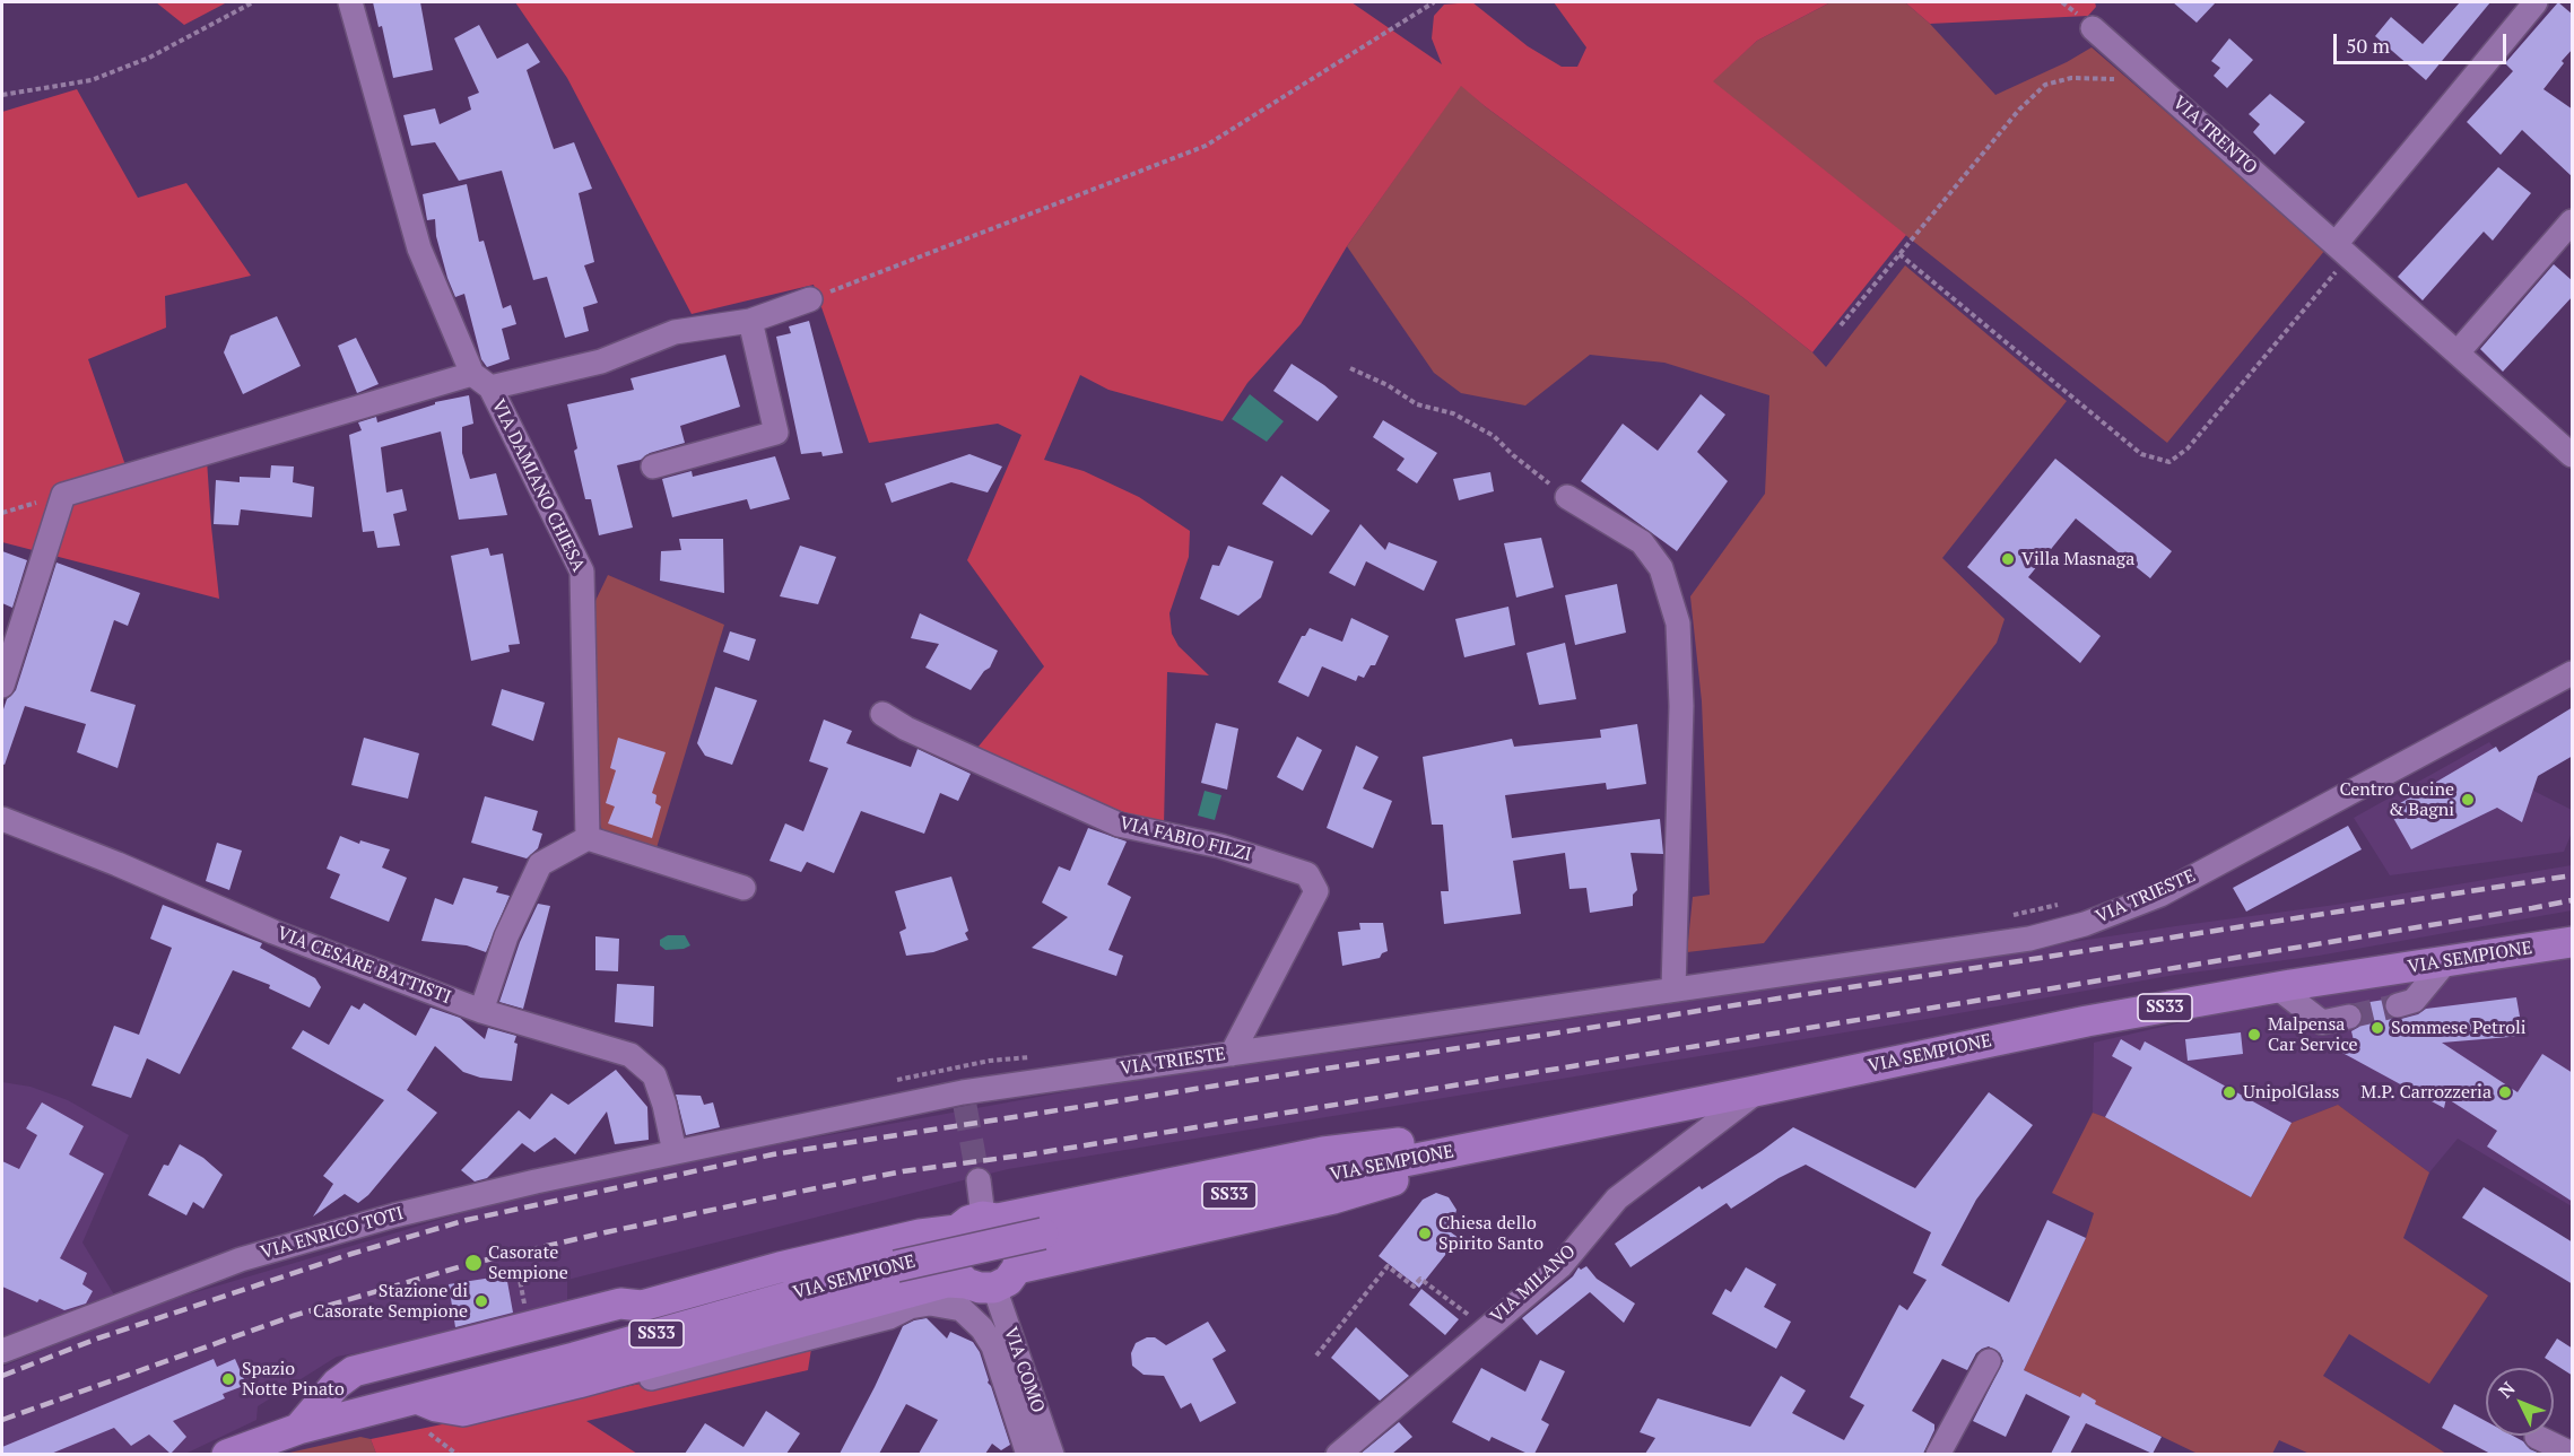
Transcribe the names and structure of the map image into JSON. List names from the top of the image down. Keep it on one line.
{"streets":{"main road":["VIA SEMPIONE","SS33"],"street":["VIA TRENTO","VIA DAMIANO CHIESA","VIA FABIO FILZI","VIA TRIESTE","VIA CESARE BATTISTI","VIA ENRICO TOTI","VIA MILANO","VIA COMO"]},"crossings":[["VIA FABIO FILZI","VIA TRIESTE"],["VIA TRIESTE","VIA CESARE BATTISTI"],["VIA TRIESTE","VIA ENRICO TOTI"],["VIA SEMPIONE","VIA MILANO"],["VIA CESARE BATTISTI","VIA ENRICO TOTI"]],"places":["Villa Masnaga","Centro Cucine & Bagni","Sommese Petroli","Malpensa Car Service","UnipolGlass","M.P. Carrozzeria","Chiesa dello Spirito Santo","Casorate Sempione","Stazione di Casorate Sempione","Spazio Notte Pinato"],"scale_bar":"50 m","north":"top left"}
